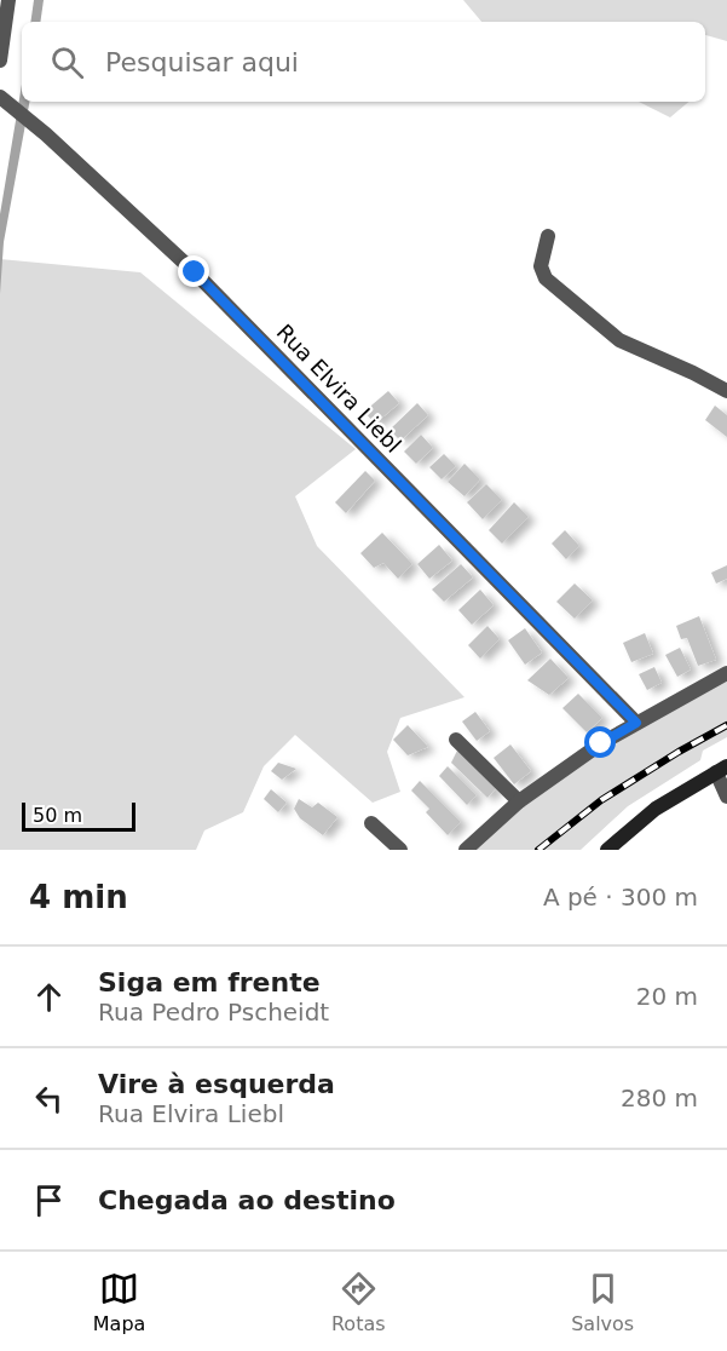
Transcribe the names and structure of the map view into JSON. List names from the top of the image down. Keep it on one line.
{"streets":{"street":["Rua Elvira Liebl"]},"scale_bar":"50 m","page":{"search":"Pesquisar aqui","scale":"50 m","heading":["4 min","A pé · 300 m"],"list":[["Siga em frente","Rua Pedro Pscheidt","20 m"],["Vire à esquerda","Rua Elvira Liebl","280 m"],"Chegada ao destino"],"nav":["Mapa","Rotas","Salvos"]}}
